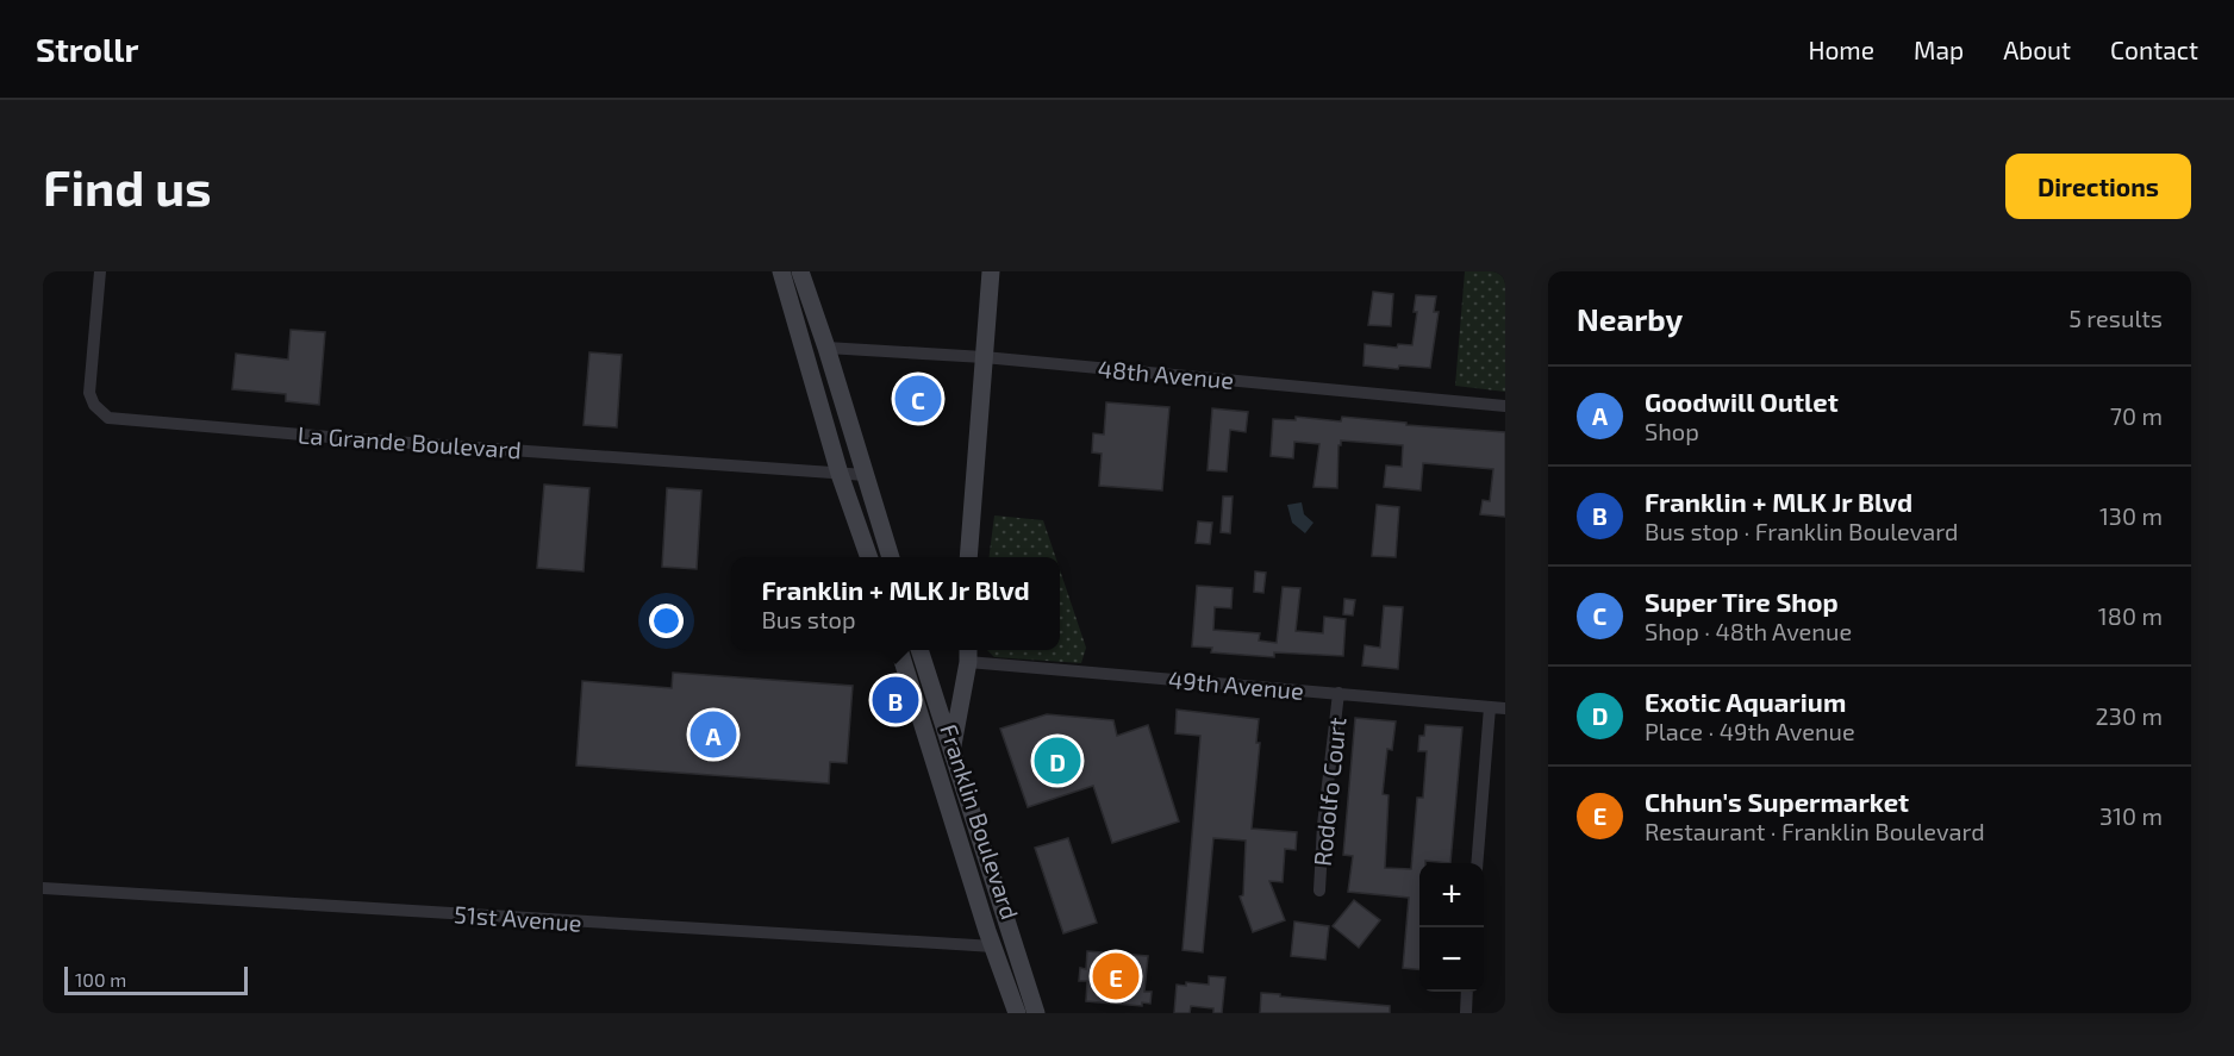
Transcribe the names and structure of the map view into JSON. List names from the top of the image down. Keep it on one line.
{"streets":{"main road":["Franklin Boulevard"],"street":["48th Avenue","La Grande Boulevard","49th Avenue","Rodolfo Court","51st Avenue"]},"crossings":[["49th Avenue","Rodolfo Court"],["Franklin Boulevard","51st Avenue"]],"scale_bar":"100 m","page":{"header":"Strollr","nav":["Home","Map","About","Contact"],"buttons":"Directions","title":"Find us","heading":["Nearby","5 results"],"list":[{"mark":"A","name":"Goodwill Outlet","note":"Shop","value":"70 m"},{"mark":"B","name":"Franklin + MLK Jr Blvd","note":"Bus stop · Franklin Boulevard","value":"130 m"},{"mark":"C","name":"Super Tire Shop","note":"Shop · 48th Avenue","value":"180 m"},{"mark":"D","name":"Exotic Aquarium","note":"Place · 49th Avenue","value":"230 m"},{"mark":"E","name":"Chhun's Supermarket","note":"Restaurant · Franklin Boulevard","value":"310 m"}],"pins":["C","B","A","D","E"],"popup":["Franklin + MLK Jr Blvd","Bus stop"],"map_buttons":["+","−"],"scale":"100 m"}}
